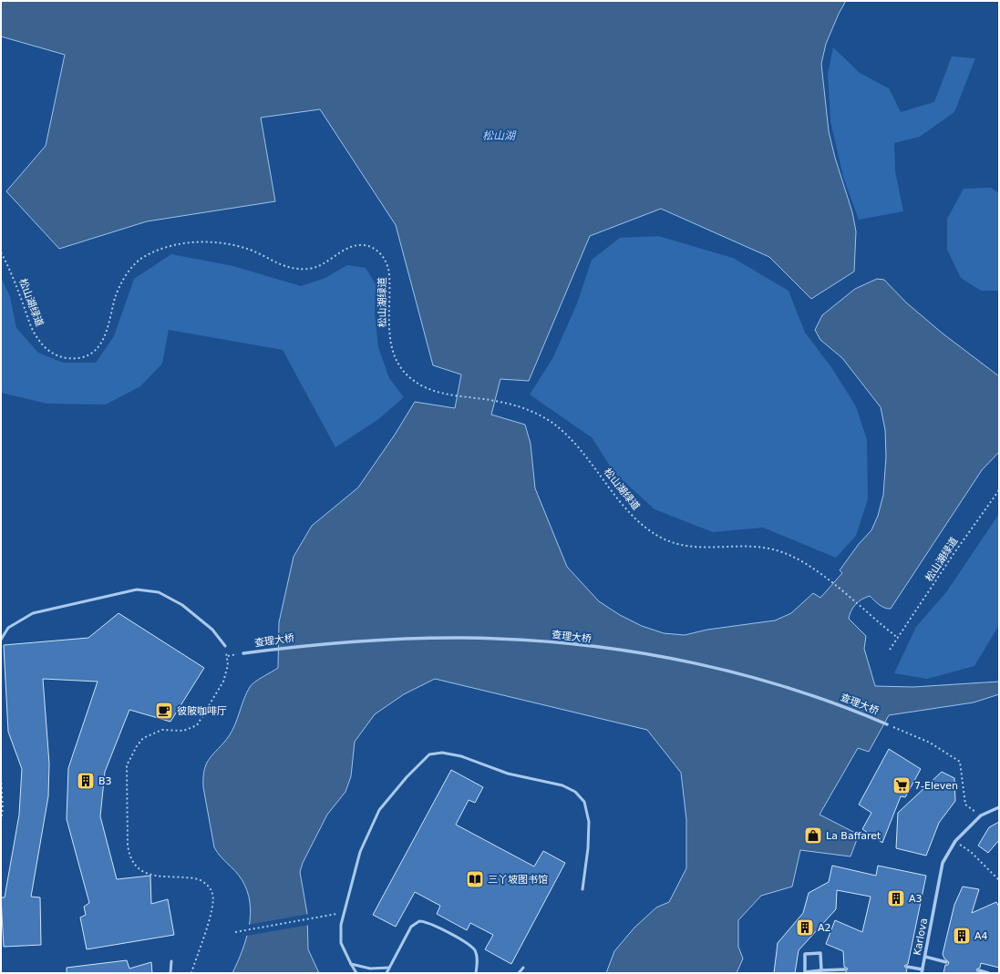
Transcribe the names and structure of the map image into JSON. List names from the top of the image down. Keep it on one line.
{"streets":{"street":["查理大桥","Karlova"],"path":["松山湖绿道"]},"water":["松山湖"],"places":{"cafe":["彼陂咖啡厅"],"building":["B3","A3","A2","A4"],"supermarket":["7-Eleven"],"shop":["La Baffaret"],"library":["三丫坡图书馆"]}}
